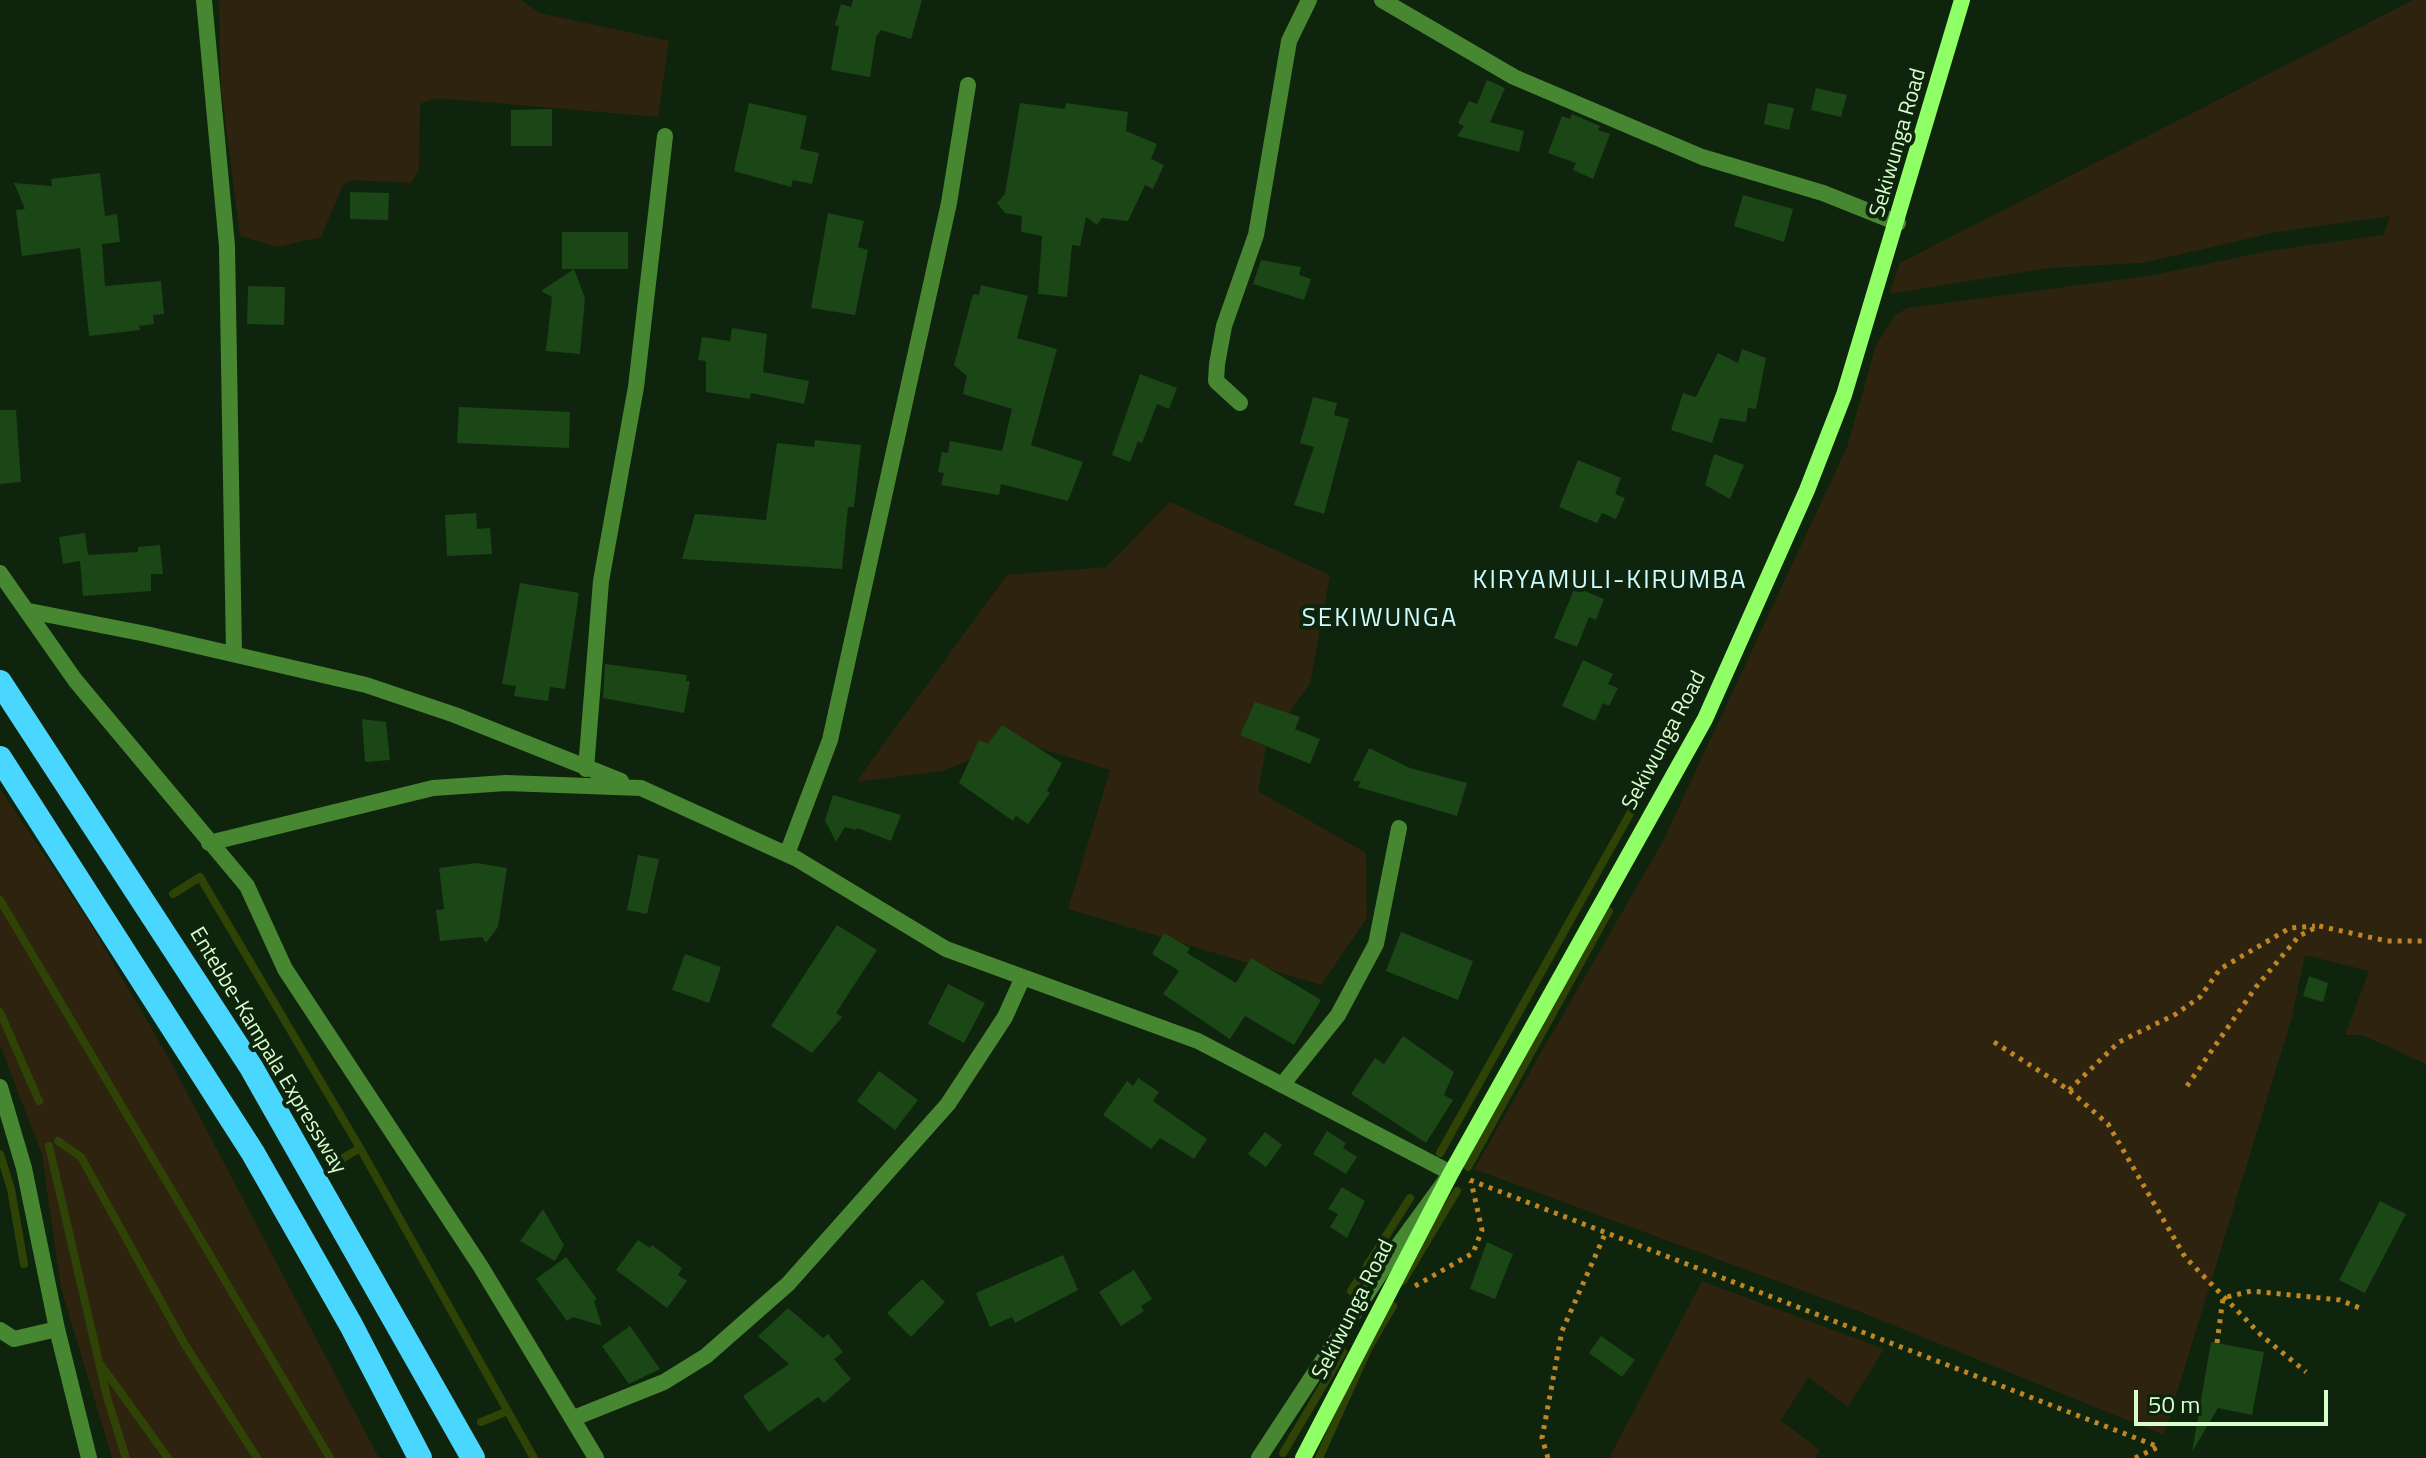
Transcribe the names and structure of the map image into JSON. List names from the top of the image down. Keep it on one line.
{"streets":{"highway":["Entebbe-Kampala Expressway"],"main road":["Sekiwunga Road"]},"districts":["KIRYAMULI-KIRUMBA","SEKIWUNGA"],"scale_bar":"50 m"}
